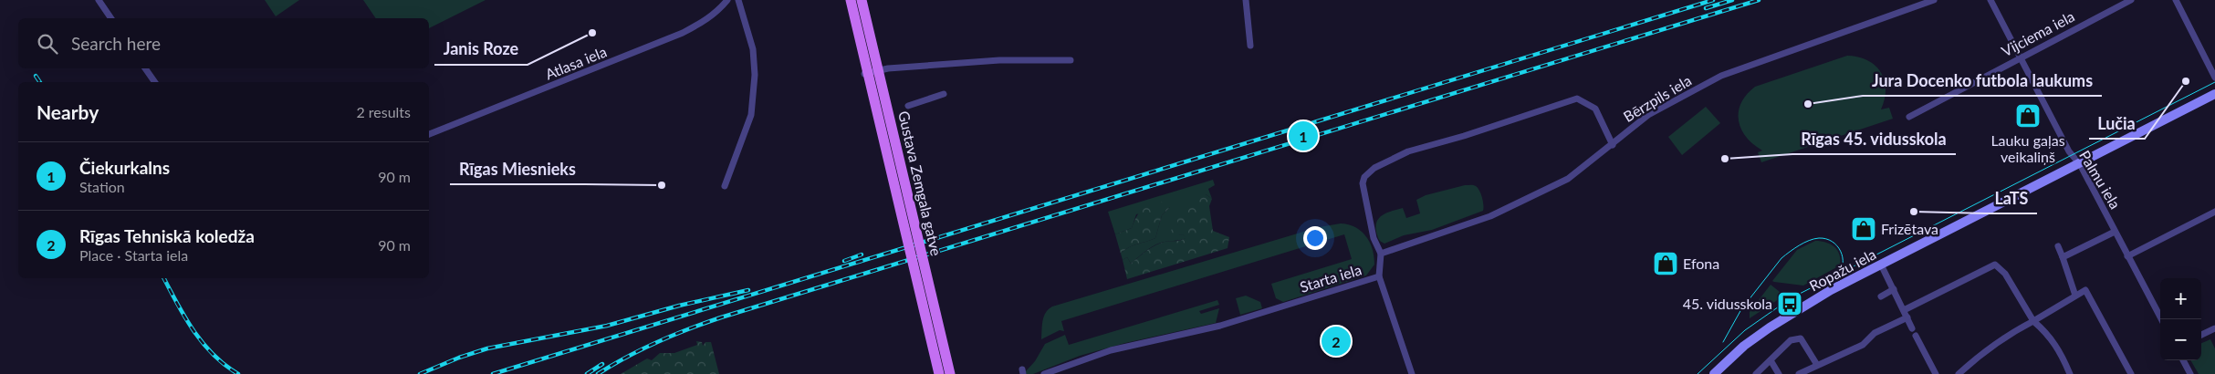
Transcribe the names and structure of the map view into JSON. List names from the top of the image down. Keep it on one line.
{"streets":{"main road":["Gustava Zemgala gatve"],"street":["Vijciema iela","Atlasa iela","Bērzpils iela","Palmu iela","Ropažu iela","Starta iela"]},"crossings":[["Vijciema iela","Palmu iela"],["Bērzpils iela","Starta iela"],["Palmu iela","Ropažu iela"]],"places":{"other":["Janis Roze","Lučia","Jura Docenko futbola laukums","Rīgas 45. vidusskola","Rīgas Miesnieks","LaTS"],"shop":["Lauku gaļas veikaliņš","Frizētava","Efona"],"bus stop":["45. vidusskola"]},"page":{"search":"Search here","heading":["Nearby","2 results"],"pins":["1","2"],"list":[{"mark":"1","name":"Čiekurkalns","note":"Station","value":"90 m"},{"mark":"2","name":"Rīgas Tehniskā koledža","note":"Place · Starta iela","value":"90 m"}],"map_buttons":["+","−"]}}
